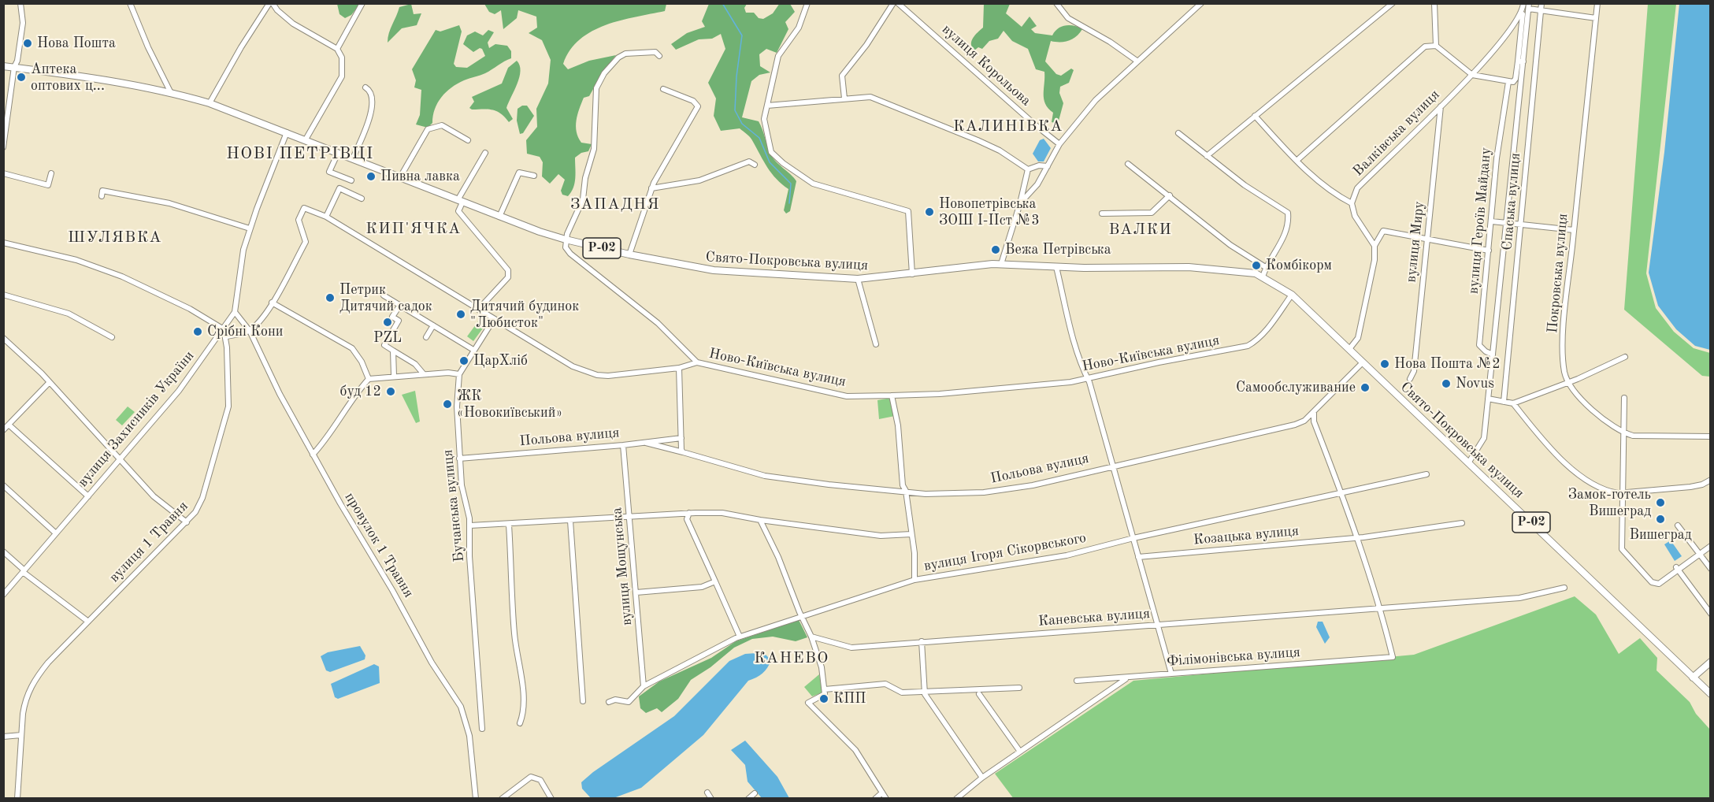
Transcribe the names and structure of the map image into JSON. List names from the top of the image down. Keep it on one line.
{"streets":{"main road":["Р-02","Свято-Покровська вулиця"],"street":["вулиця Корольова","Валківська вулиця","Спаська вулиця","вулиця Героїв Майдану","вулиця Миру","Покровська вулиця","Ново-Київська вулиця","вулиця Захисників України","Польова вулиця","Бучанська вулиця","Козацька вулиця","вулиця 1 Травня","провулок 1 Травня","вулиця Ігоря Сікорвського","вулиця Мощунська","Каневська вулиця","Філімонівська вулиця"]},"crossings":[["Валківська вулиця","вулиця Миру"],["Спаська вулиця","вулиця Героїв Майдану"],["Спаська вулиця","Свято-Покровська вулиця"],["Р-02","Свято-Покровська вулиця"],["Свято-Покровська вулиця","Ново-Київська вулиця"],["Свято-Покровська вулиця","вулиця Захисників України"],["Свято-Покровська вулиця","Польова вулиця"],["Ново-Київська вулиця","Бучанська вулиця"],["вулиця Захисників України","вулиця 1 Травня"],["вулиця Захисників України","провулок 1 Травня"],["Польова вулиця","Бучанська вулиця"],["Польова вулиця","вулиця Мощунська"],["вулиця Ігоря Сікорвського","вулиця Мощунська"],["Каневська вулиця","Філімонівська вулиця"]],"districts":["КАЛИНІВКА","НОВІ ПЕТРІВЦІ","ЗАПАДНЯ","КИП'ЯЧКА","ВАЛКИ","ШУЛЯВКА","КАНЕВО"],"places":["Нова Пошта","Аптека оптових ц...","Пивна лавка","Новопетрівська ЗОШ I-IIст №3","Вежа Петрівська","Комбікорм","Петрик Дитячий садок","Дитячий будинок \"Любисток\"","PZL","Срібні Кони","ЦарХліб","Нова Пошта №2","Novus","Самообслуживание","буд 12","ЖК «Новокиївський»","Замок-готель Вишеград","Вишеград","КПП"]}
